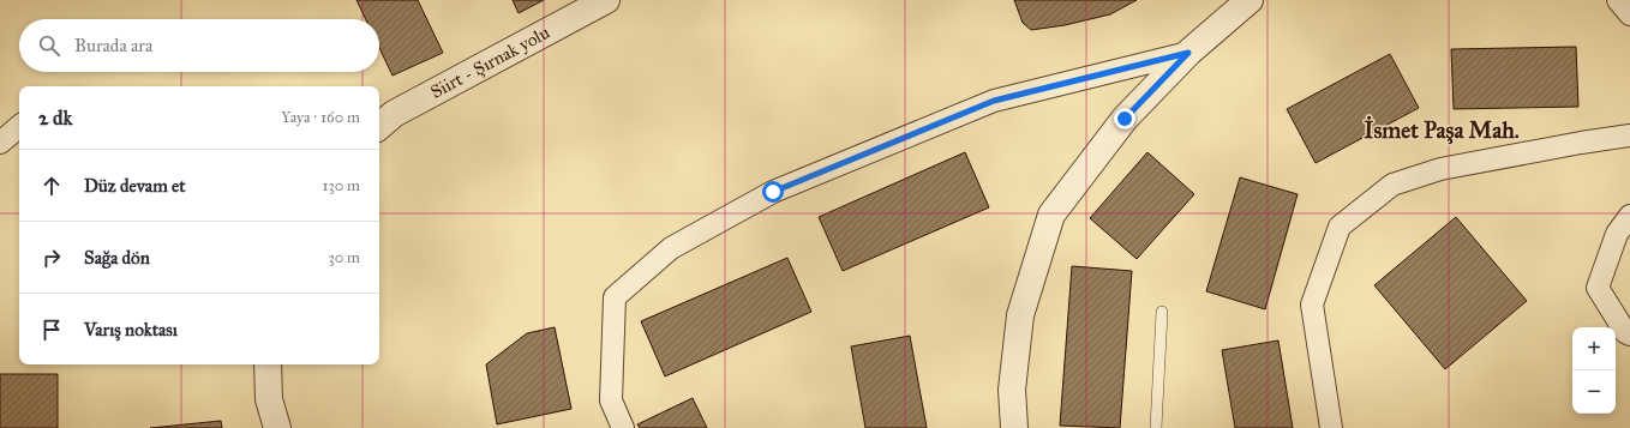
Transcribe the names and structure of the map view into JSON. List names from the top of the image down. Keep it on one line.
{"streets":{"street":["Siirt - Şırnak yolu"]},"districts":["İsmet Paşa Mah."],"page":{"search":"Burada ara","heading":["2 dk","Yaya · 160 m"],"list":[["Düz devam et","130 m"],["Sağa dön","30 m"],"Varış noktası"],"map_buttons":["+","−"]}}
